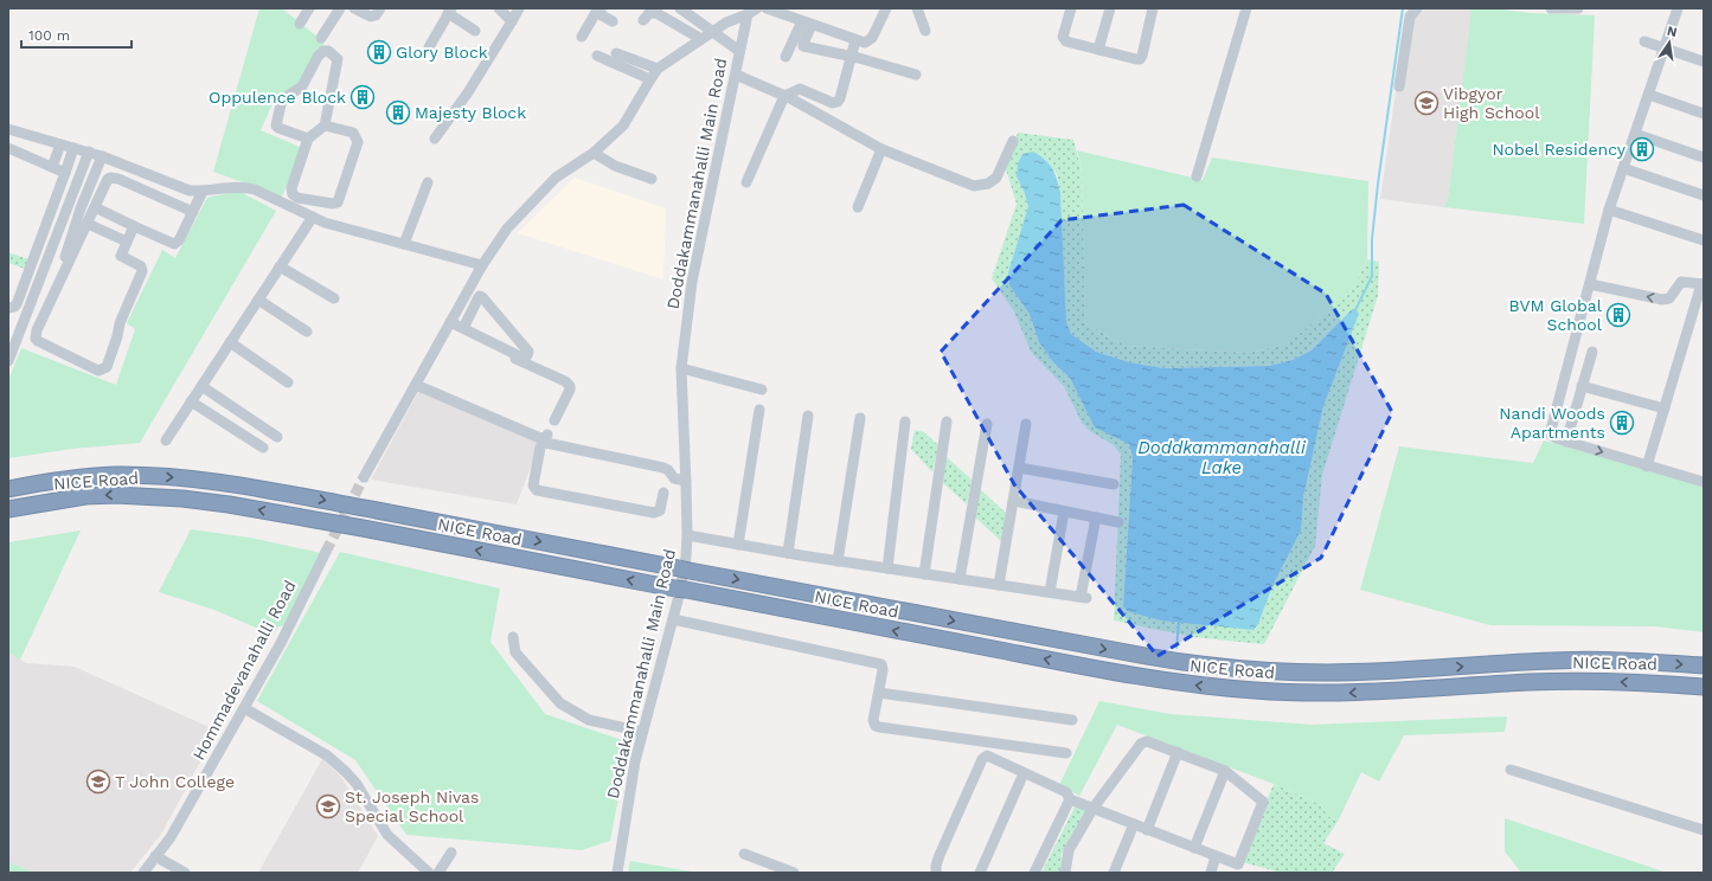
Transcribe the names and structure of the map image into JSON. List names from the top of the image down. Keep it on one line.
{"streets":{"highway":["NICE Road"],"street":["Doddakammanahalli Main Road","Hommadevanahalli Road"]},"water":["Doddkammanahalli Lake"],"places":{"building":["Glory Block","Oppulence Block","Majesty Block","Nobel Residency","BVM Global School","Nandi Woods Apartments"],"school or university":["Vibgyor High School","T John College","St. Joseph Nivas Special School"]},"scale_bar":"100 m","north":"top"}
